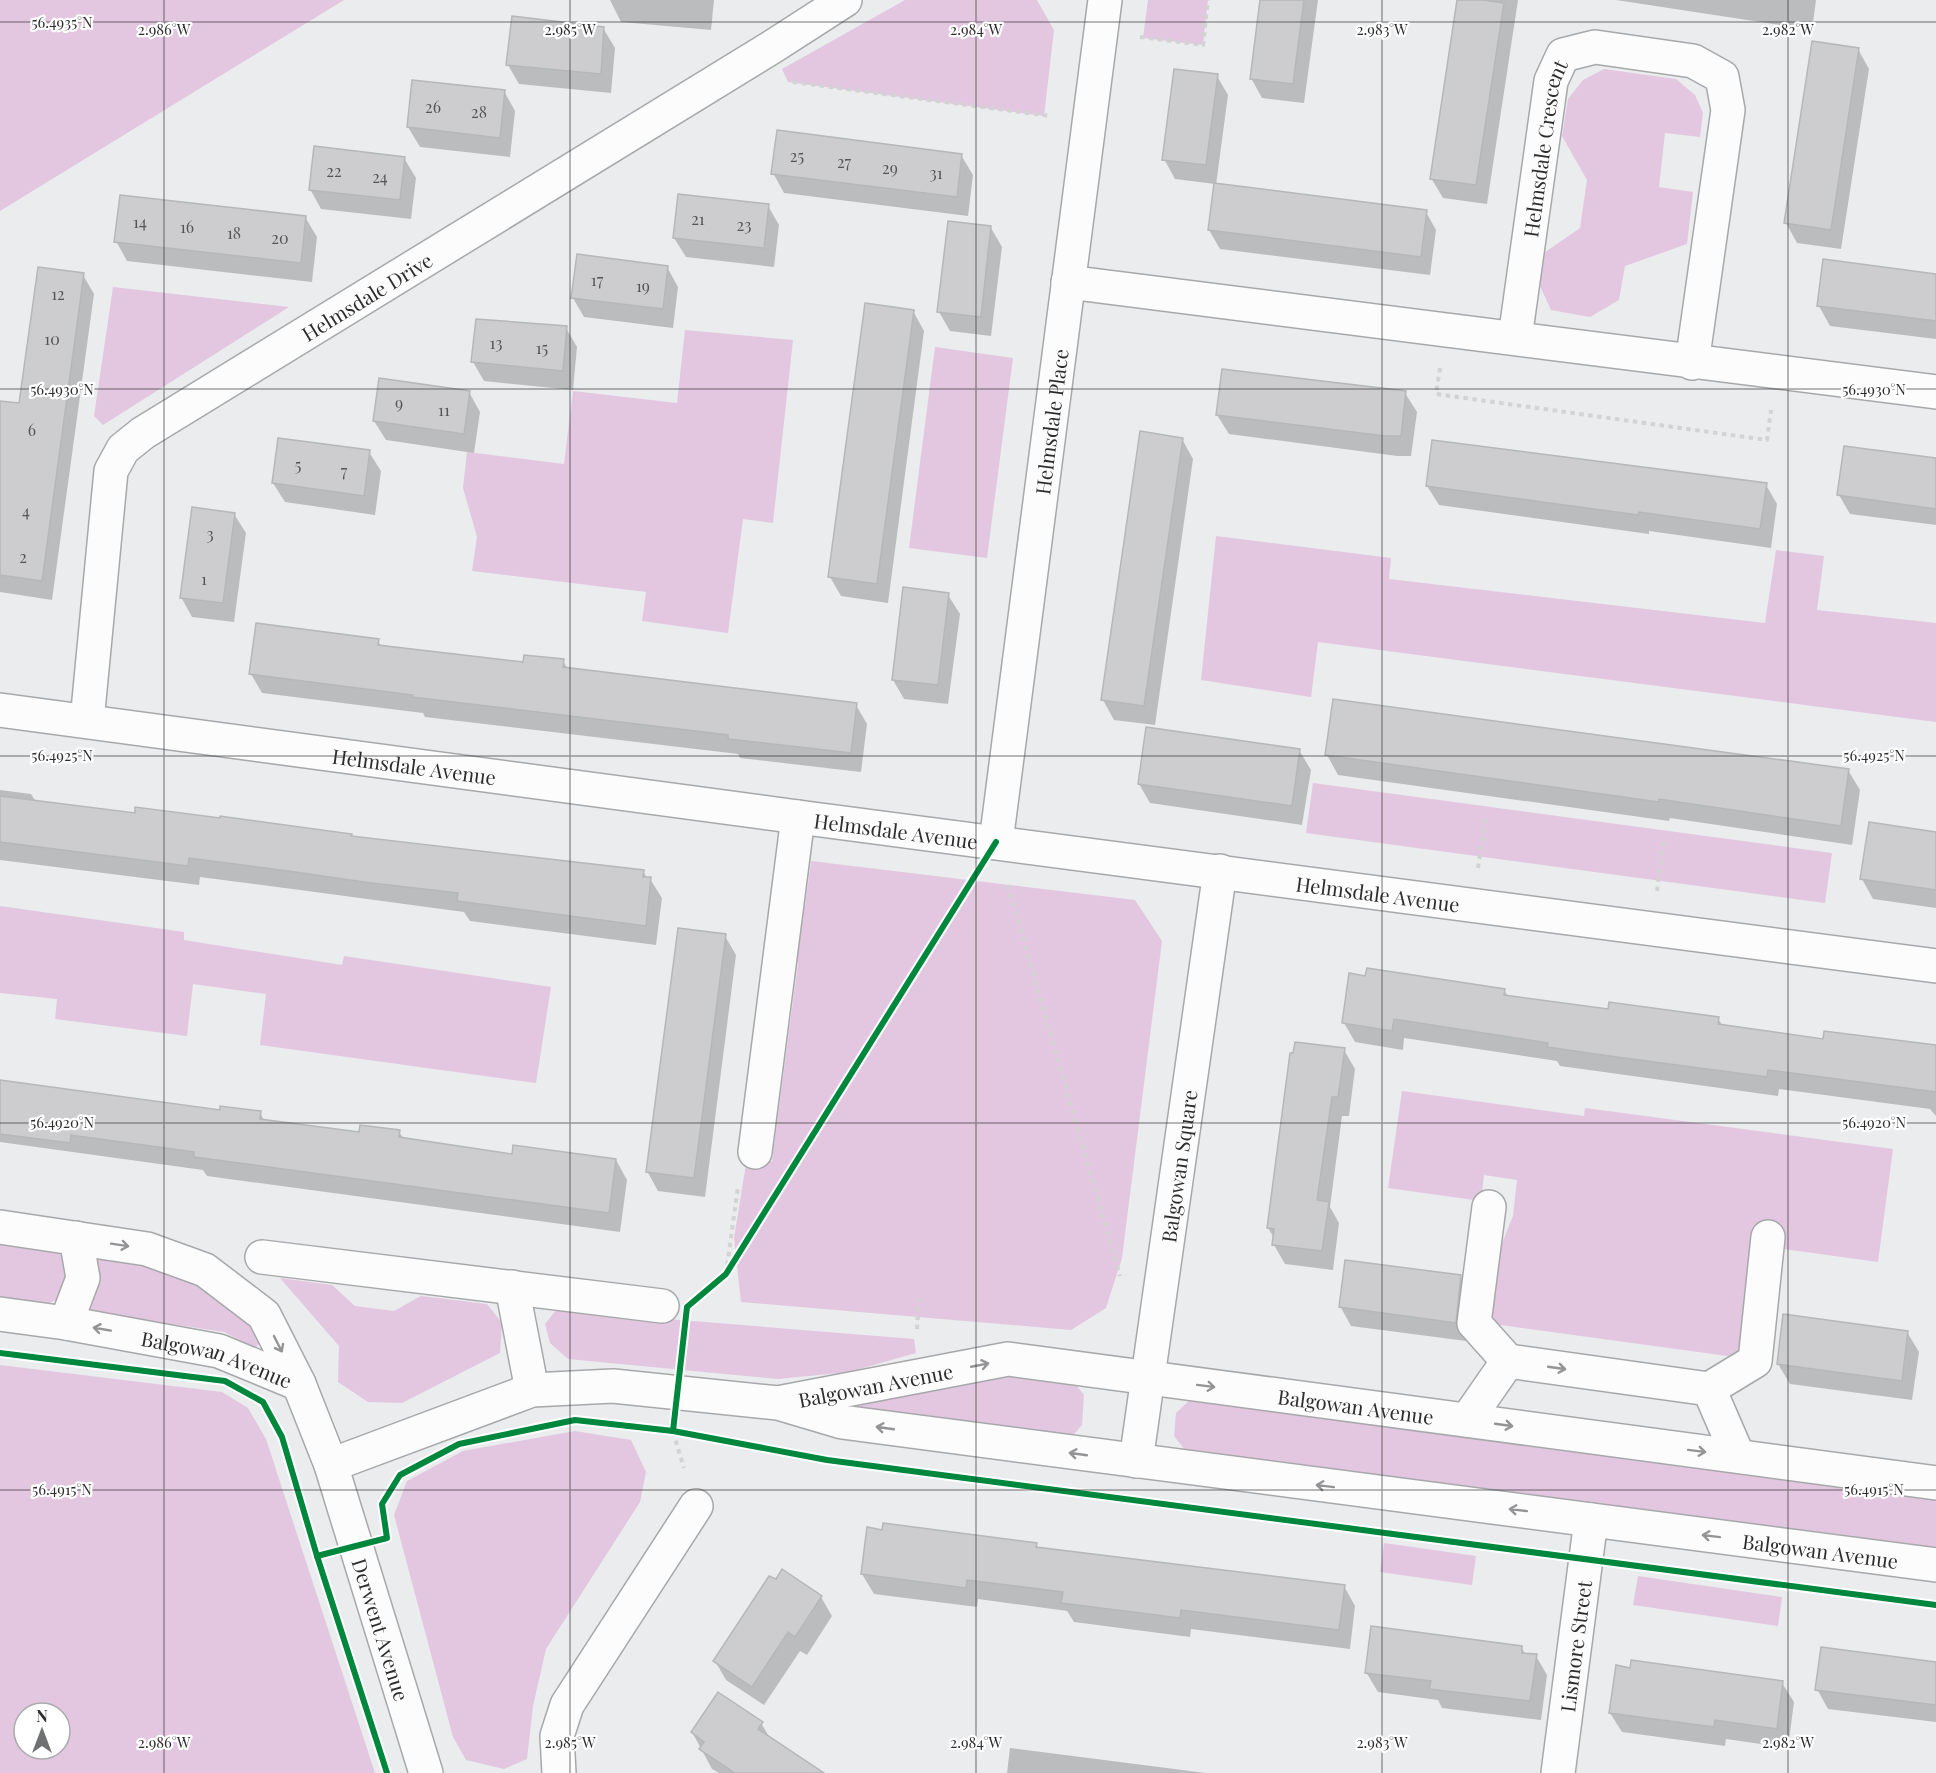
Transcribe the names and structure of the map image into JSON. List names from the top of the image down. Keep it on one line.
{"streets":{"street":["Helmsdale Crescent","Helmsdale Drive","Helmsdale Place","Helmsdale Avenue","Balgowan Square","Balgowan Avenue","Derwent Avenue","Lismore Street"]},"crossings":[["Helmsdale Drive","Helmsdale Avenue"],["Helmsdale Place","Helmsdale Avenue"],["Helmsdale Avenue","Balgowan Square"],["Balgowan Square","Balgowan Avenue"],["Balgowan Avenue","Derwent Avenue"],["Balgowan Avenue","Lismore Street"]],"house_numbers":["26","28","25","27","29","22","31","24","21","14","23","16","18","20","17","19","12","10","13","15","9","11","6","5","7","4","3","2","1"],"north":"top","coordinates":["56.4935°N","2.986°W","2.985°W","2.984°W","2.983°W","2.982°W","56.4930°N","56.4925°N","56.4920°N","56.4915°N"]}
